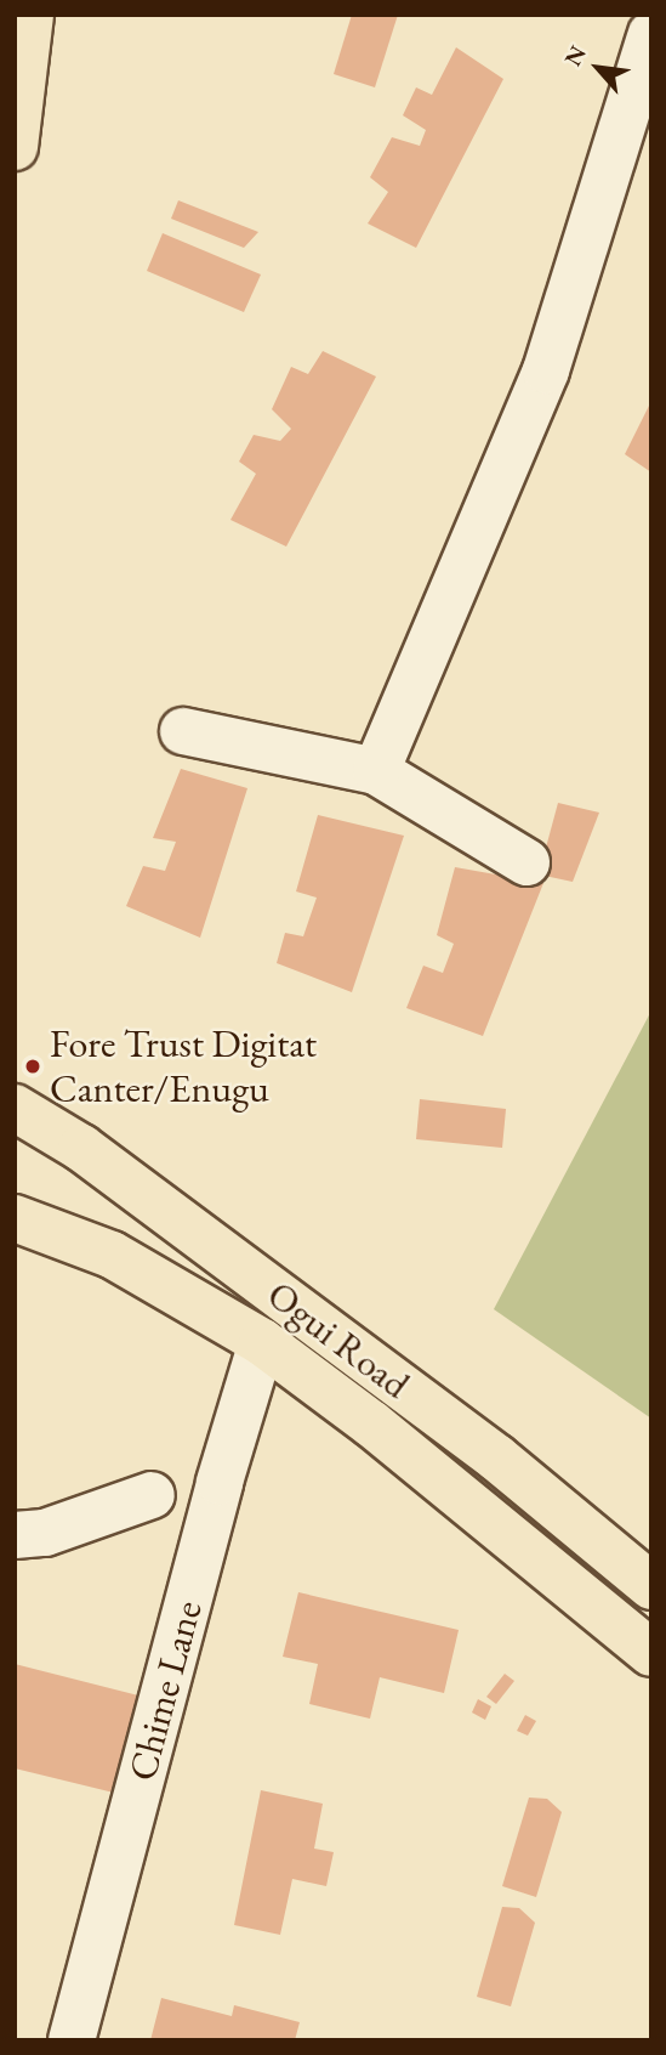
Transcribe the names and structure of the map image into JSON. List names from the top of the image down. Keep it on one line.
{"streets":{"main road":["Ogui Road"],"street":["Chime Lane"]},"crossings":[["Ogui Road","Chime Lane"]],"places":["Fore Trust Digitat Canter/Enugu"],"north":"top left"}
